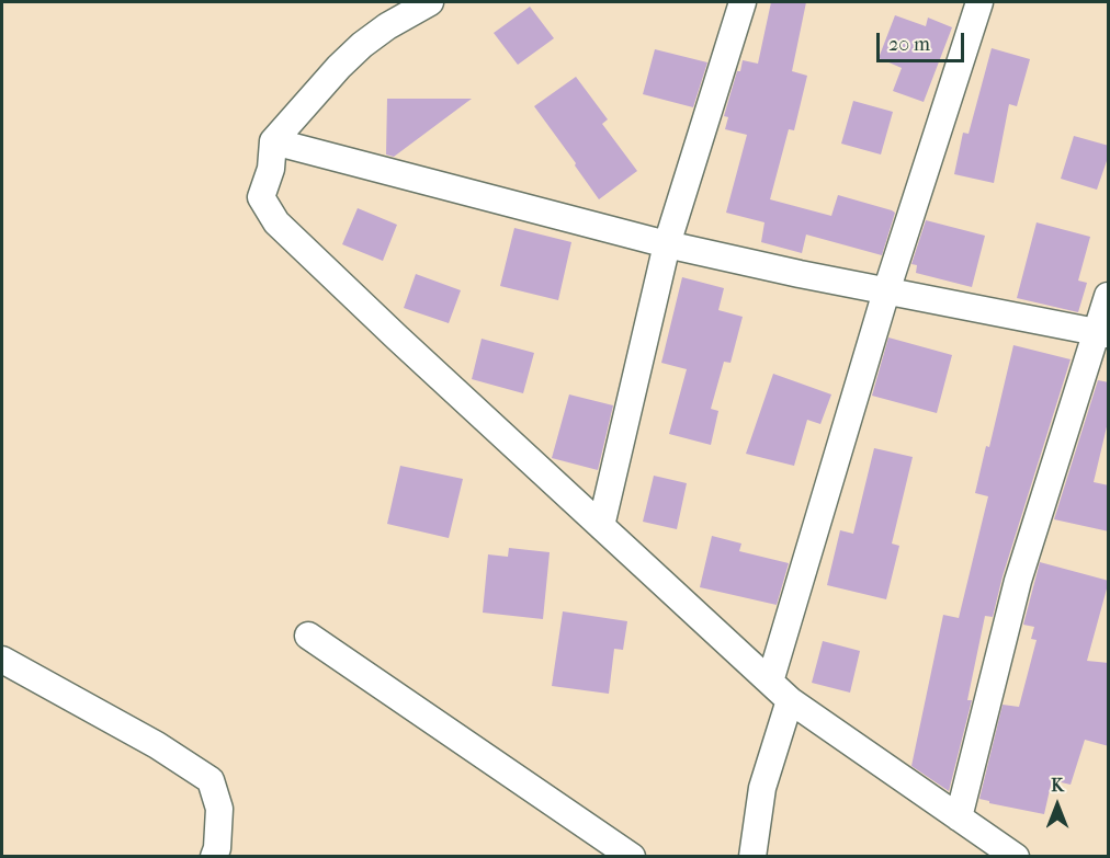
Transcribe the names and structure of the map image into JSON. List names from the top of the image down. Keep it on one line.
{"scale_bar":"20 m","north":"top"}
